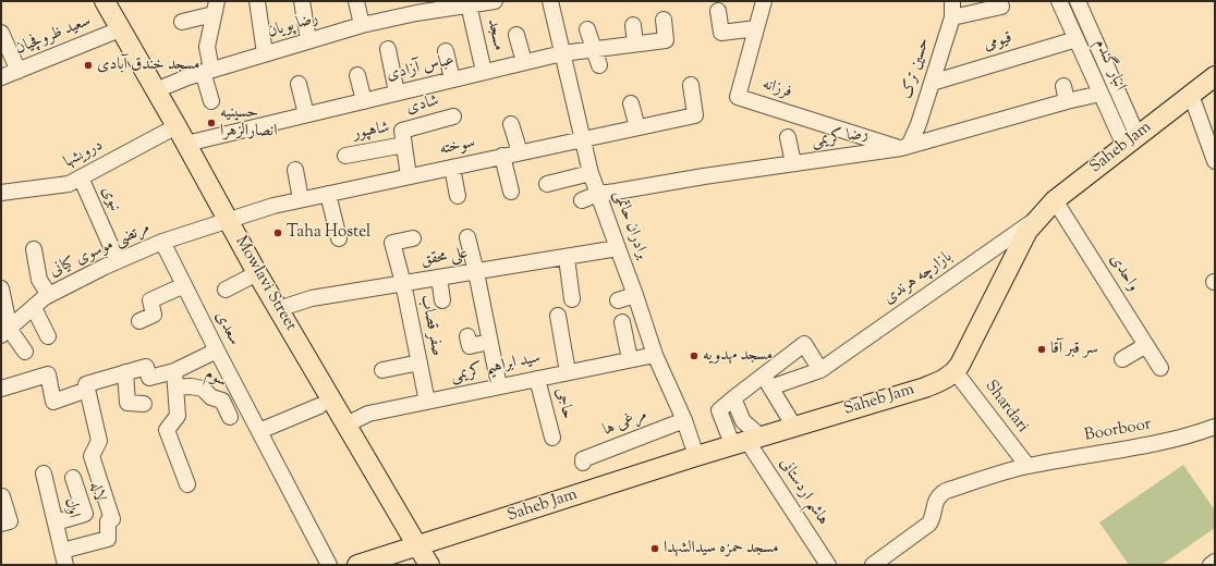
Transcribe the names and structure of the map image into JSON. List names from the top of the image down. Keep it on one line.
{"streets":{"main road":["Saheb Jam","Mowlavi Street"],"street":["رضا پویان","مسجد","سعید ظروفچیان","قیومی","انبار گندم","عباس آزادی","حسین ترک","فرزانه","شادی","شاهپور","رضا کریمی","سوخته","درویشها","نبوی","برادران حاتمی","مرتضی موسوی کیانی","علی محقق","واحدی","بازارچه هرندی","صفر قصاب","سعدی","سید ابراهیم کریمی","سوم","حاجی","Shardari","مرغی ها","Boorboor","لاله","هاشم اردستانی","اول"]},"crossings":[["رضا پویان","مسجد"],["رضا پویان","Mowlavi Street"],["مسجد","عباس آزادی"],["سعید ظروفچیان","Mowlavi Street"],["قیومی","انبار گندم"],["قیومی","حسین ترک"],["انبار گندم","رضا کریمی"],["انبار گندم","Saheb Jam"],["عباس آزادی","برادران حاتمی"],["عباس آزادی","Mowlavi Street"],["حسین ترک","فرزانه"],["حسین ترک","رضا کریمی"],["فرزانه","رضا کریمی"],["شادی","شاهپور"],["رضا کریمی","برادران حاتمی"],["سوخته","برادران حاتمی"],["سوخته","مرتضی موسوی کیانی"],["سوخته","Mowlavi Street"],["Saheb Jam","برادران حاتمی"],["Saheb Jam","واحدی"],["Saheb Jam","بازارچه هرندی"],["Saheb Jam","Mowlavi Street"],["Saheb Jam","Shardari"],["Saheb Jam","هاشم اردستانی"],["درویشها","نبوی"],["درویشها","Mowlavi Street"],["نبوی","مرتضی موسوی کیانی"],["برادران حاتمی","علی محقق"],["برادران حاتمی","سید ابراهیم کریمی"],["برادران حاتمی","مرغی ها"],["مرتضی موسوی کیانی","Mowlavi Street"],["مرتضی موسوی کیانی","سعدی"],["علی محقق","Mowlavi Street"],["علی محقق","صفر قصاب"],["Mowlavi Street","سید ابراهیم کریمی"],["صفر قصاب","سید ابراهیم کریمی"],["سید ابراهیم کریمی","حاجی"],["Shardari","Boorboor"],["لاله","اول"]],"places":["مسجد خندق آبادی","حسینیه انصارالزهرا","Taha Hostel","سر قبر آقا","مسجد مهدویه","مسجد حمزه سیدالشهدا"]}
